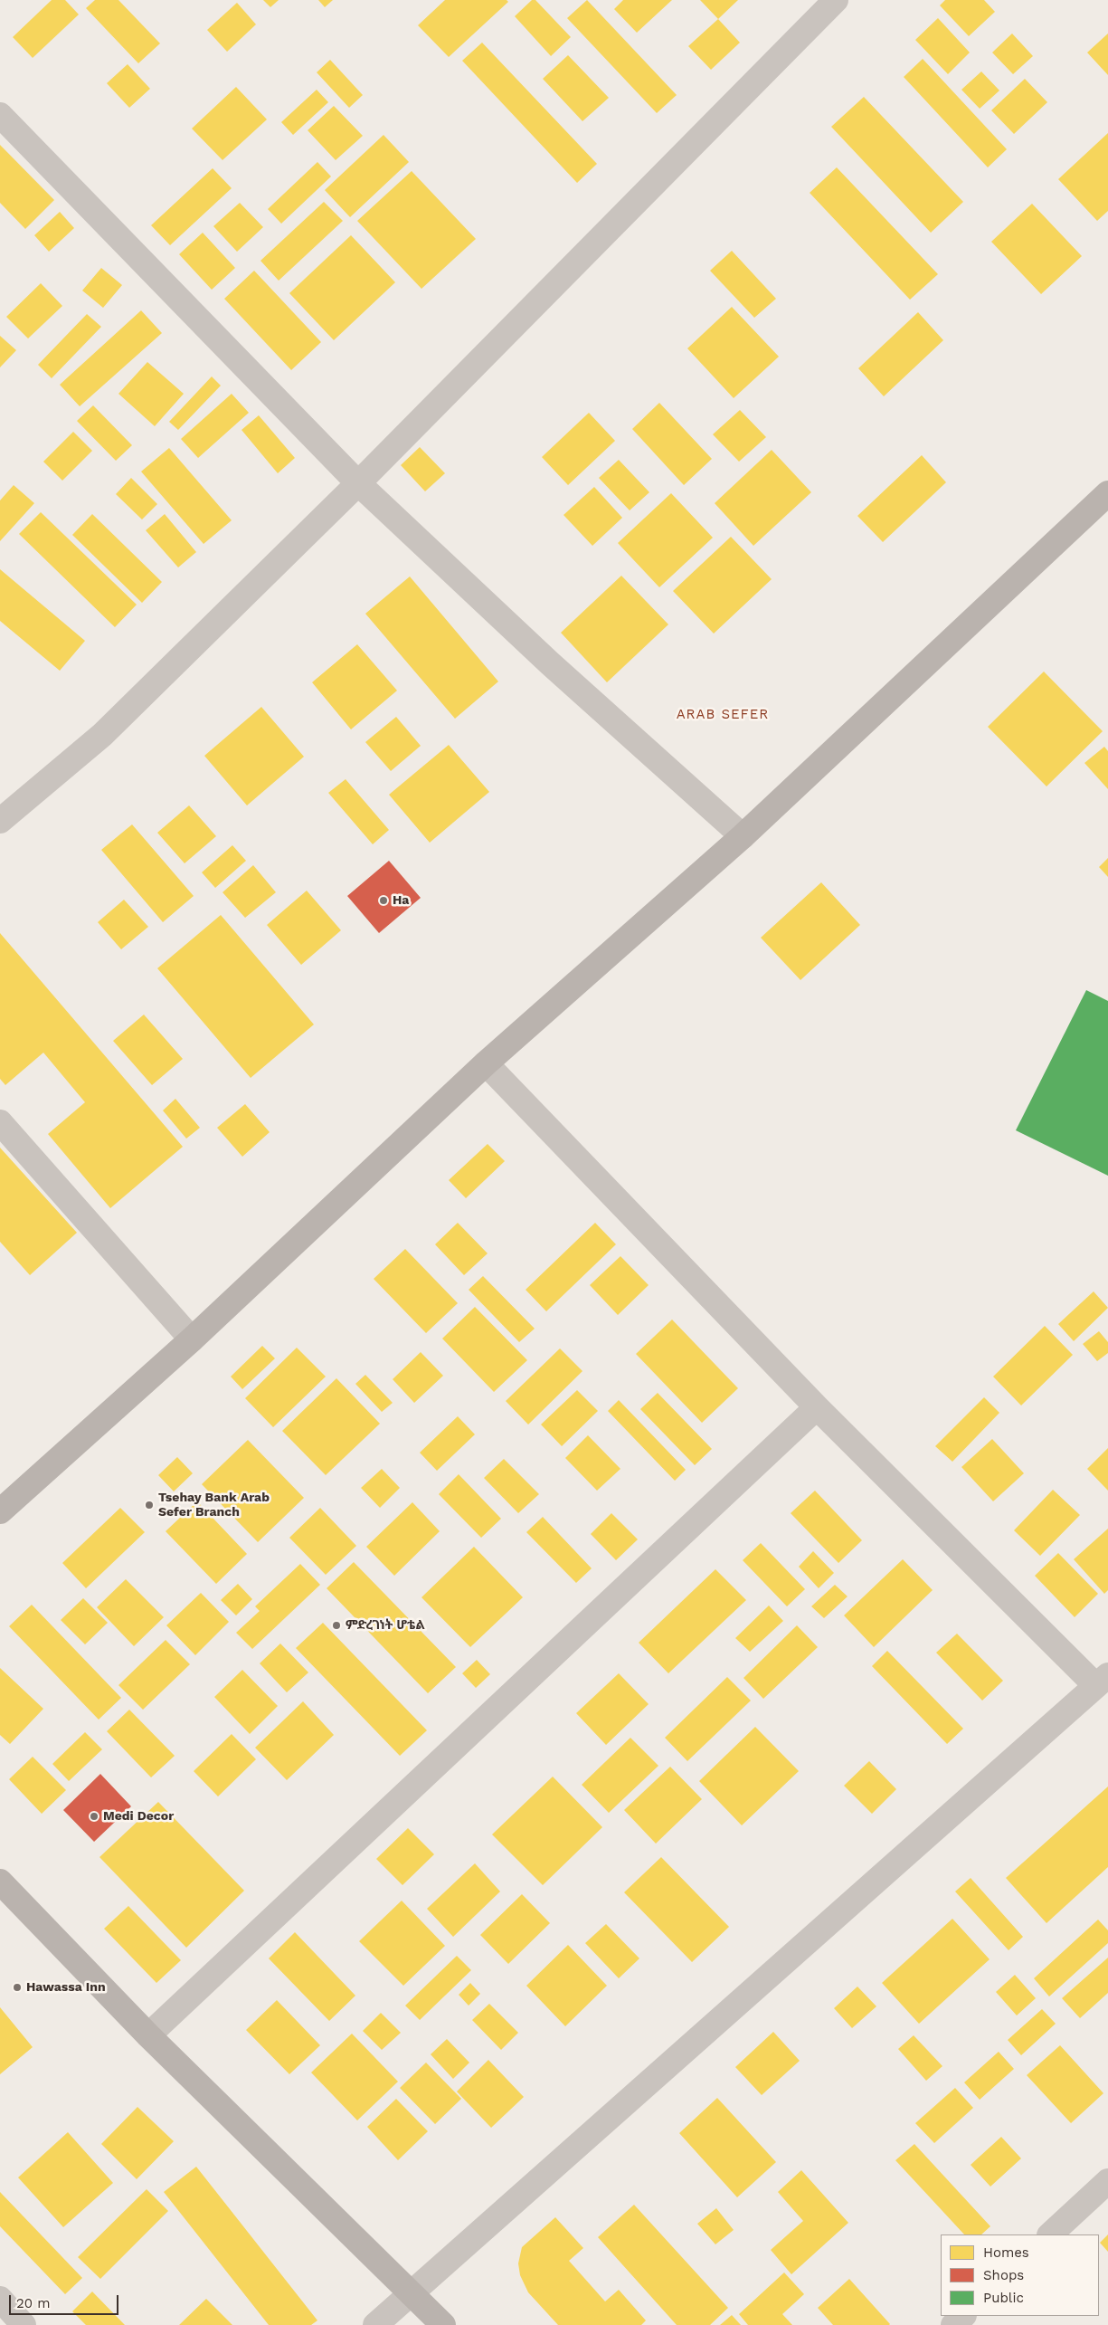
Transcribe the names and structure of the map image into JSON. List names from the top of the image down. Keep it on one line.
{"districts":["ARAB SEFER"],"places":["Ha","Tsehay Bank Arab Sefer Branch","ምድረገነት ሆቴል","Medi Decor","Hawassa Inn"],"legend":["Homes","Shops","Public"],"scale_bar":"20 m"}
